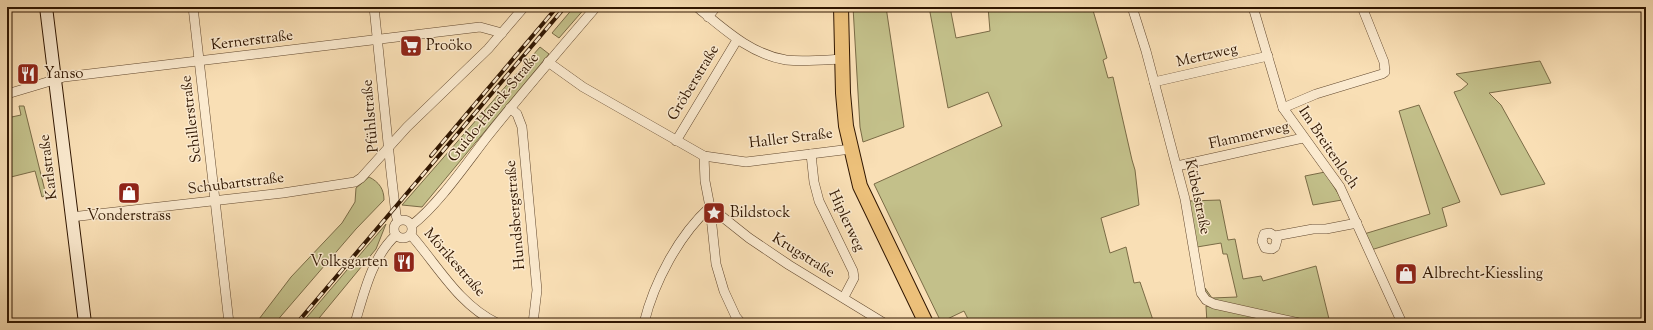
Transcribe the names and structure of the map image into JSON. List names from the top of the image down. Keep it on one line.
{"streets":{"main road":["Haller Straße"],"street":["Kernerstraße","Mertzweg","Gröberstraße","Guido-Hauck-Straße","Pfühlstraße","Schillerstraße","Flammerweg","Im Breitenloch","Karlstraße","Schubartstraße","Kübelstraße","Hundsbergstraße","Hiplerweg","Krugstraße","Mörikestraße"]},"crossings":[["Kernerstraße","Pfühlstraße"],["Kernerstraße","Schillerstraße"],["Kernerstraße","Karlstraße"],["Kernerstraße","Schubartstraße"],["Mertzweg","Im Breitenloch"],["Mertzweg","Kübelstraße"],["Gröberstraße","Haller Straße"],["Guido-Hauck-Straße","Pfühlstraße"],["Guido-Hauck-Straße","Haller Straße"],["Guido-Hauck-Straße","Hundsbergstraße"],["Guido-Hauck-Straße","Mörikestraße"],["Pfühlstraße","Schubartstraße"],["Pfühlstraße","Mörikestraße"],["Schillerstraße","Schubartstraße"],["Flammerweg","Im Breitenloch"],["Flammerweg","Kübelstraße"],["Haller Straße","Hiplerweg"],["Karlstraße","Schubartstraße"],["Hiplerweg","Krugstraße"]],"places":{"supermarket":["Proöko"],"restaurant":["Yanso","Volksgarten"],"shop":["Vonderstrass","Albrecht-Kiessling"],"place":["Bildstock"]}}
